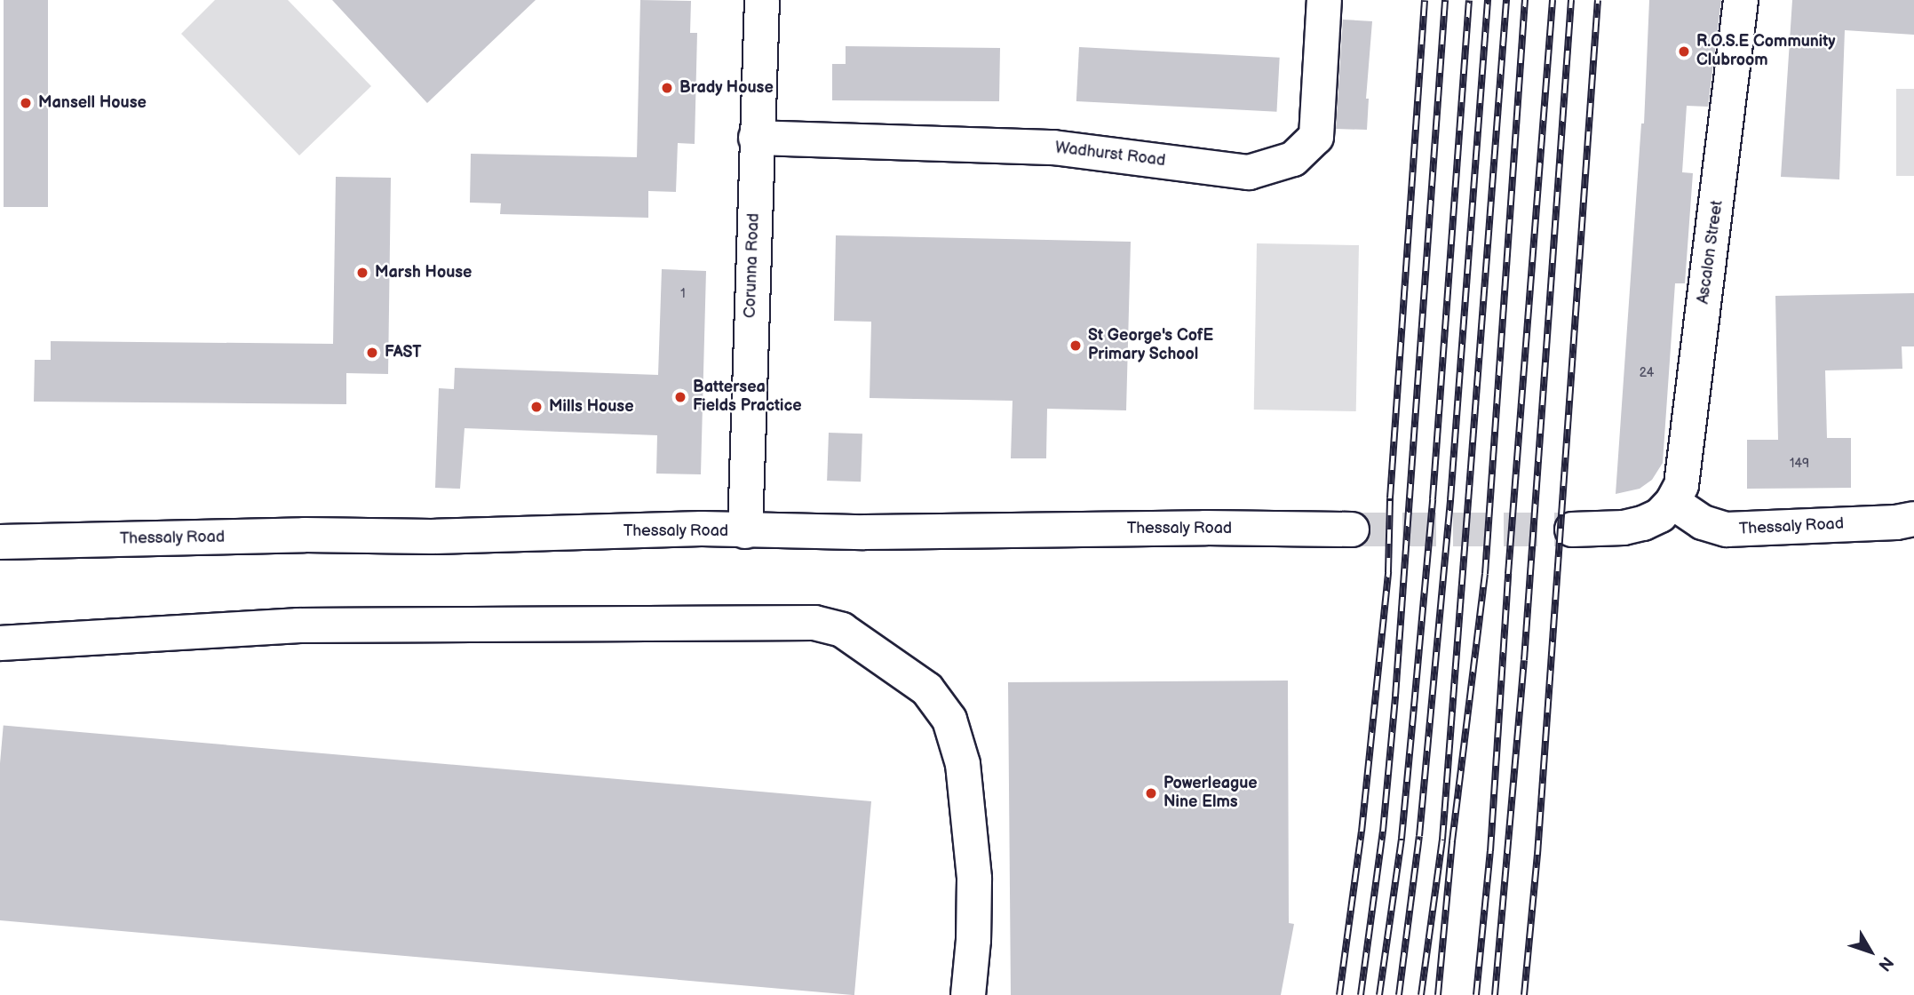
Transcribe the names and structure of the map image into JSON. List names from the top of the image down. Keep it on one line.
{"streets":{"street":["Wadhurst Road","Ascalon Street","Corunna Road","Thessaly Road"]},"crossings":[["Wadhurst Road","Corunna Road"],["Ascalon Street","Thessaly Road"],["Corunna Road","Thessaly Road"]],"places":["R.O.S.E Community Clubroom","Brady House","Mansell House","Marsh House","St George's CofE Primary School","FAST","Battersea Fields Practice","Mills House","Powerleague Nine Elms"],"house_numbers":["1","24","149"],"north":"bottom right"}
